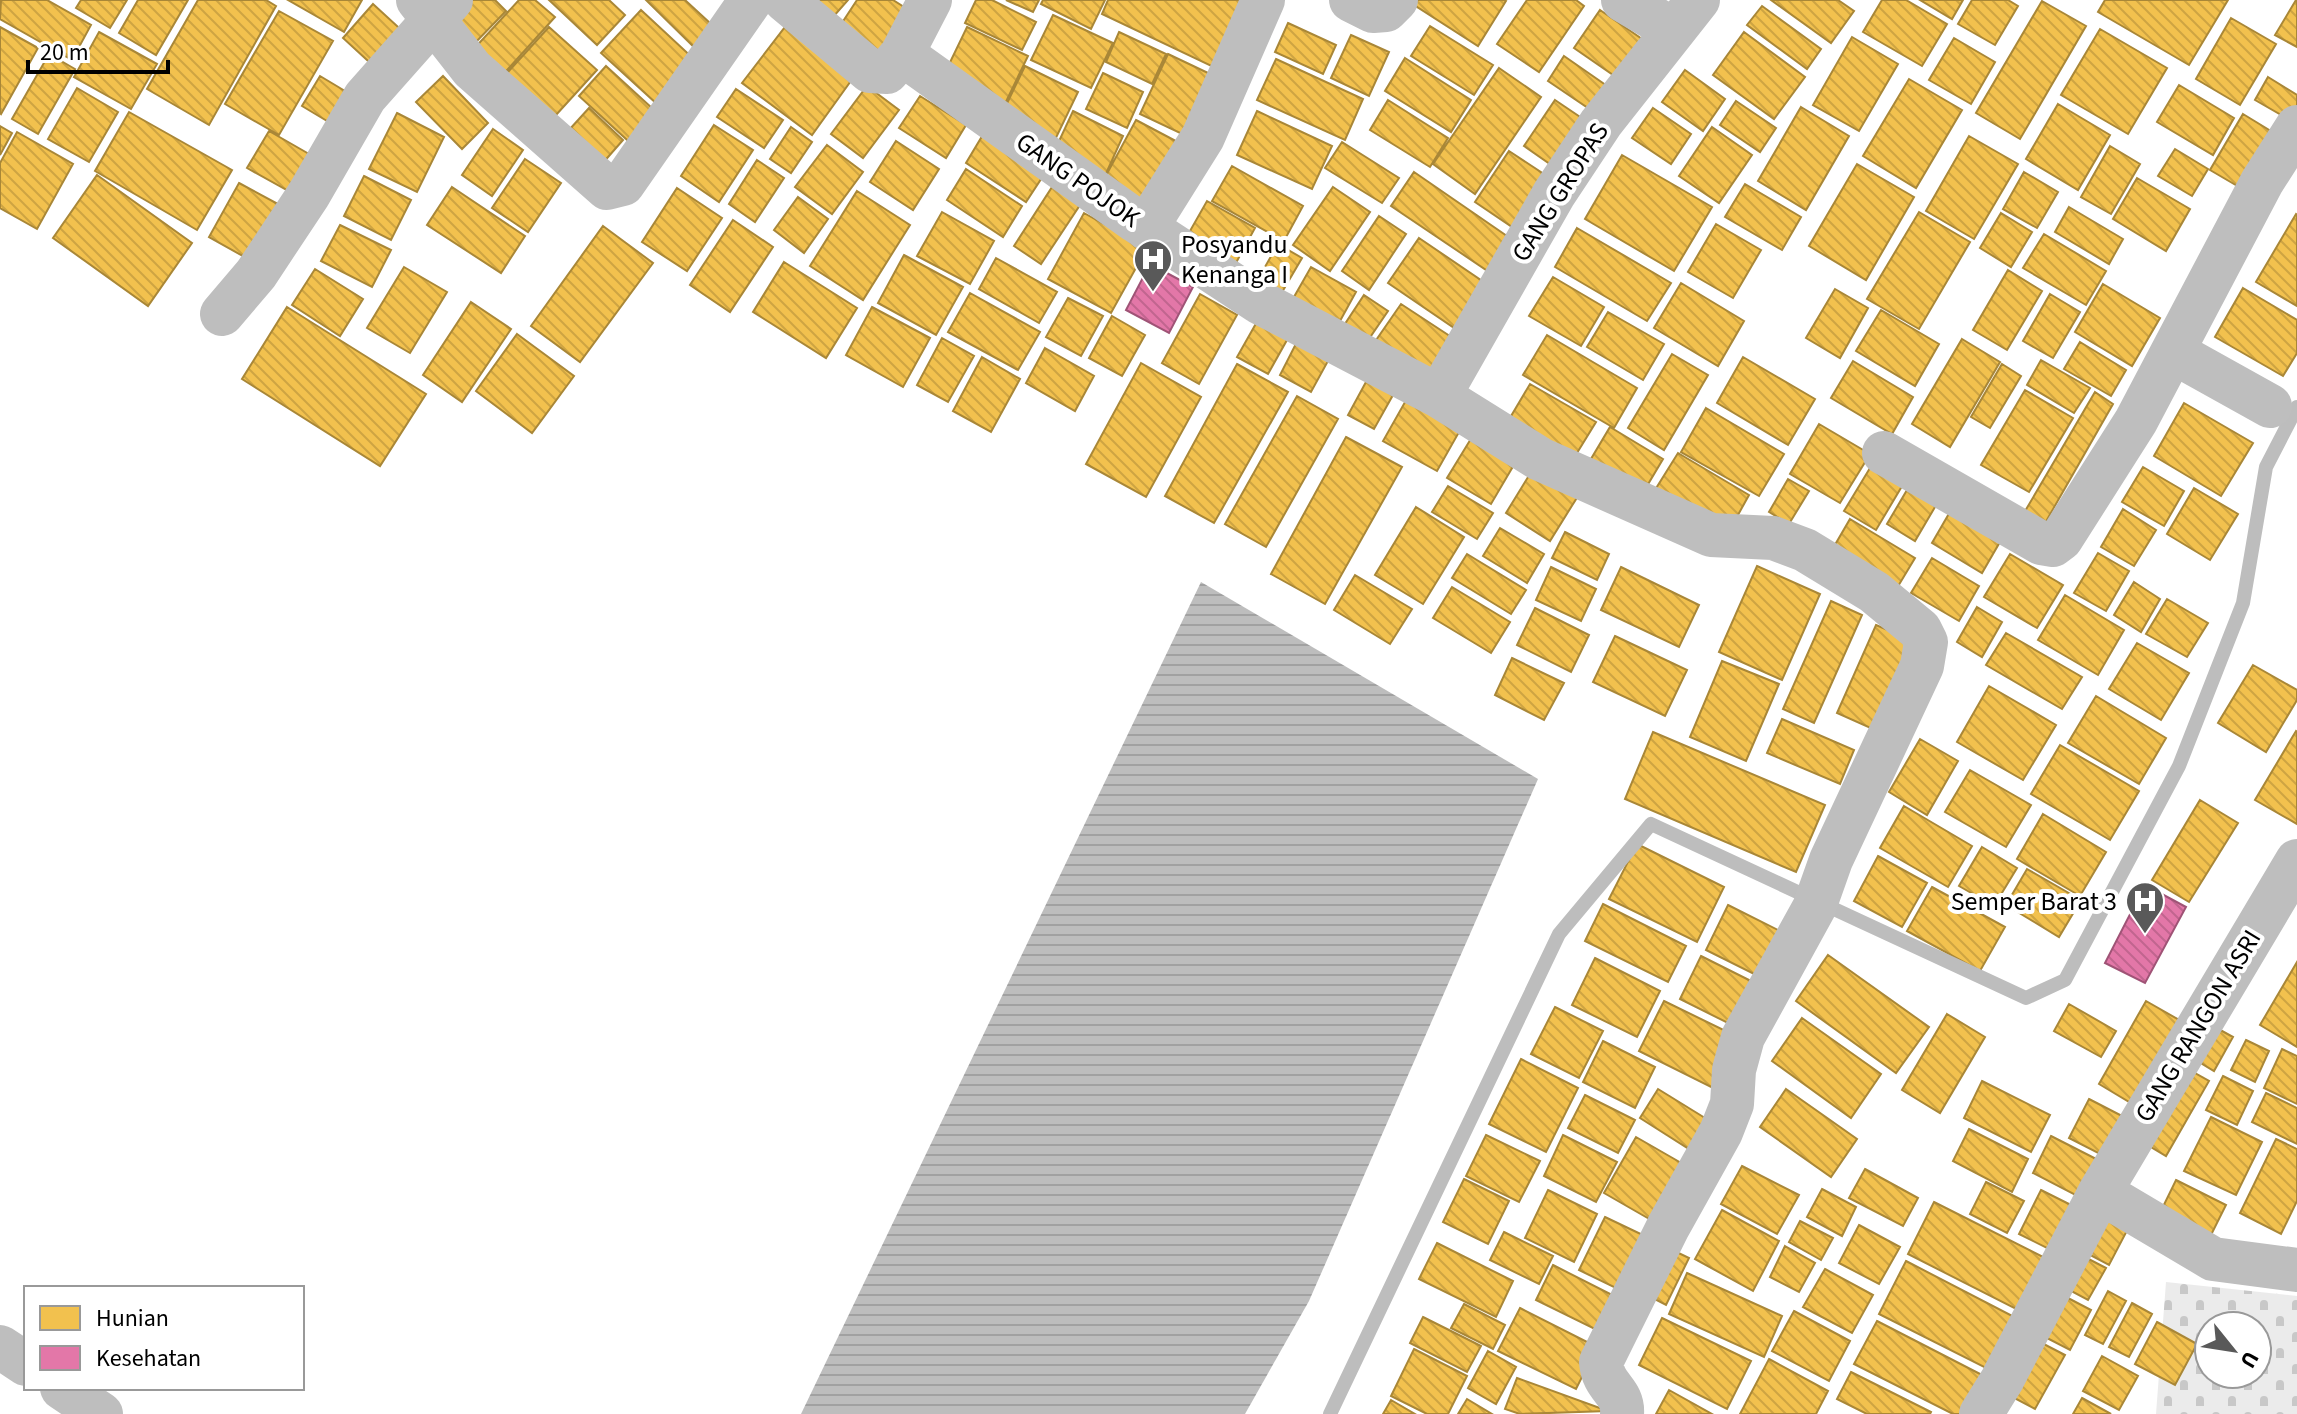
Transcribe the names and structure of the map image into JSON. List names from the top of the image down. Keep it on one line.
{"streets":{"street":["GANG POJOK","GANG GROPAS","GANG RANGON ASRI"]},"crossings":[["GANG POJOK","GANG GROPAS"]],"places":{"hospital":["Posyandu Kenanga I","Semper Barat 3"]},"legend":["Hunian","Kesehatan"],"scale_bar":"20 m","north":"bottom right"}
